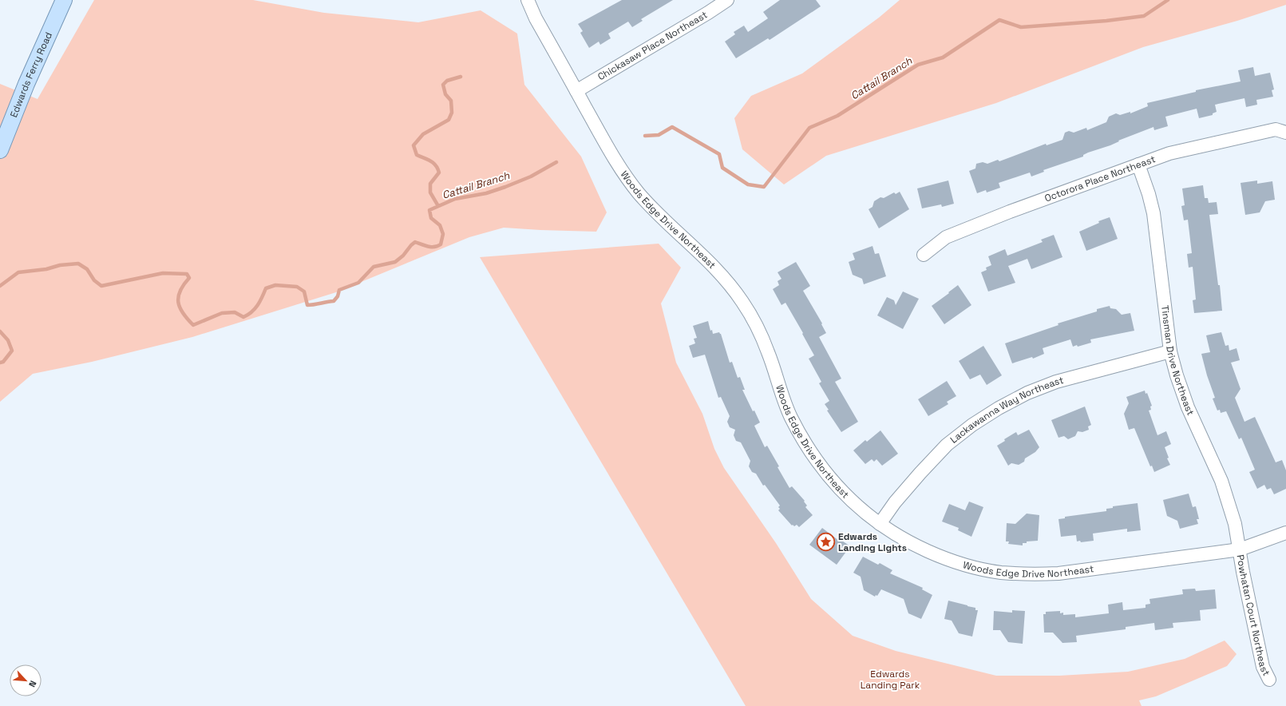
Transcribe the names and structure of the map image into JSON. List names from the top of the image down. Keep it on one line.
{"streets":{"main road":["Edwards Ferry Road"],"street":["Chickasaw Place Northeast","Octorora Place Northeast","Woods Edge Drive Northeast","Tinsman Drive Northeast","Lackawanna Way Northeast","Powhatan Court Northeast"]},"crossings":[["Chickasaw Place Northeast","Woods Edge Drive Northeast"],["Octorora Place Northeast","Tinsman Drive Northeast"],["Woods Edge Drive Northeast","Tinsman Drive Northeast"],["Woods Edge Drive Northeast","Lackawanna Way Northeast"],["Woods Edge Drive Northeast","Powhatan Court Northeast"],["Tinsman Drive Northeast","Lackawanna Way Northeast"],["Tinsman Drive Northeast","Powhatan Court Northeast"]],"water":["Cattail Branch"],"parks":["Edwards Landing Park"],"places":{"place":["Edwards Landing Lights"]},"north":"bottom right"}
